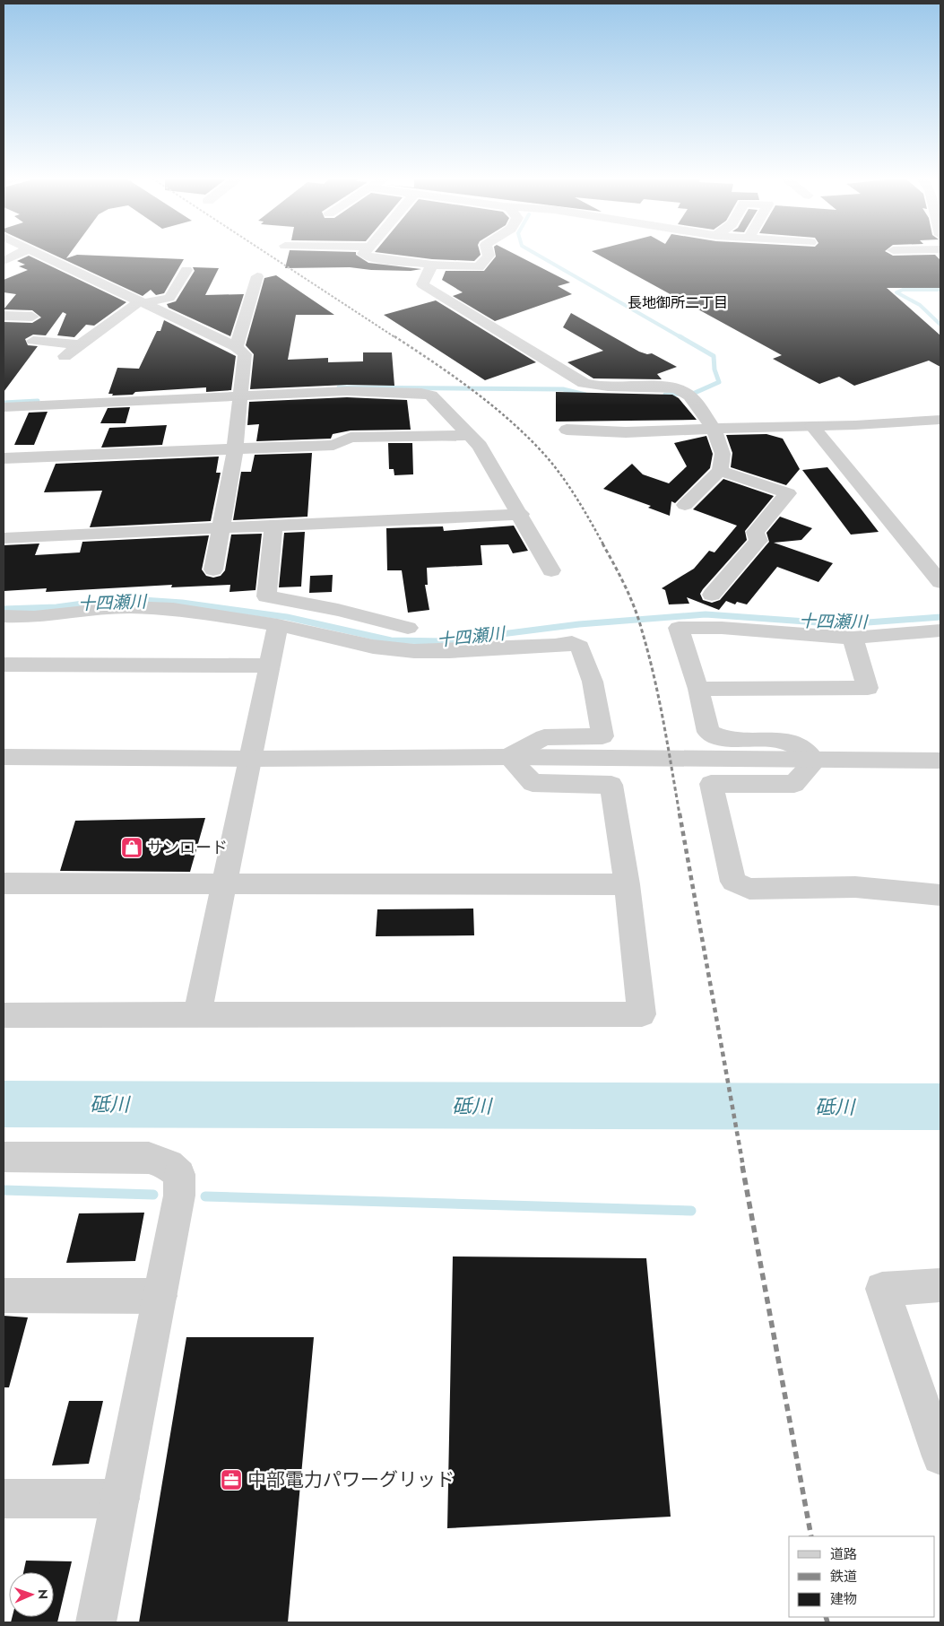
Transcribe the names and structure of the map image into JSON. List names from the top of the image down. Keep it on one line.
{"districts":["長地御所二丁目"],"water":["十四瀬川","砥川"],"places":{"shop":["サンロード"],"office":["中部電力パワーグリッド"]},"legend":["道路","鉄道","建物"],"north":"right"}
